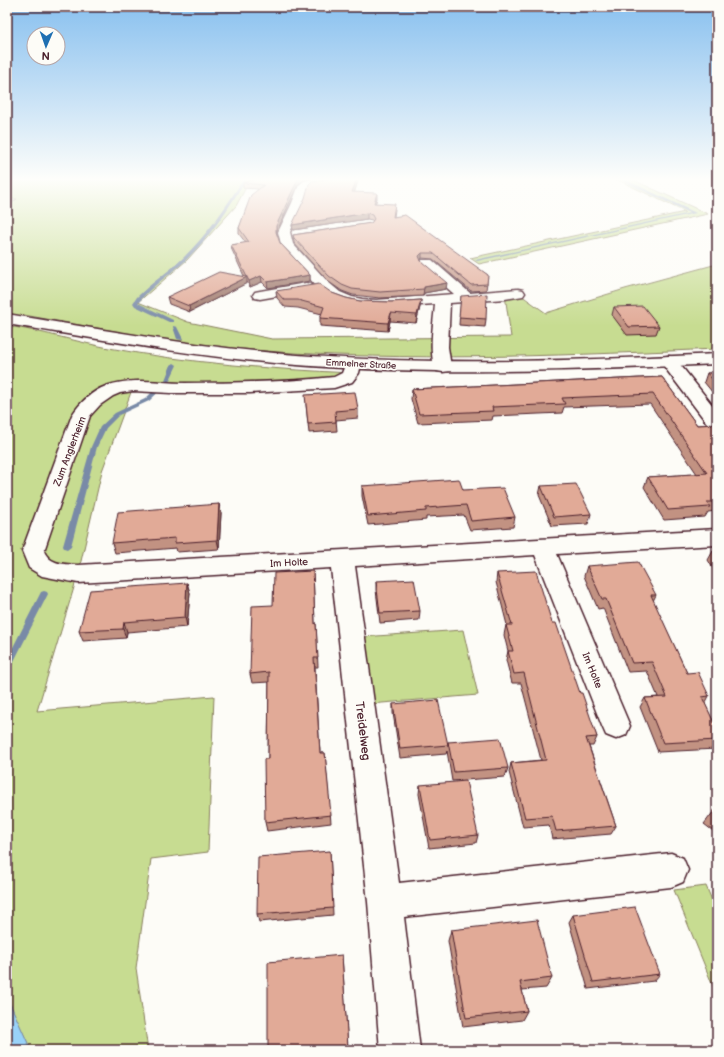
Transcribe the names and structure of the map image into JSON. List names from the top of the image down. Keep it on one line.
{"streets":{"street":["Emmelner Straße","Zum Anglerheim","Im Holte","Treidelweg"]},"crossings":[["Emmelner Straße","Zum Anglerheim"],["Zum Anglerheim","Im Holte"],["Im Holte","Treidelweg"]],"north":"bottom"}
